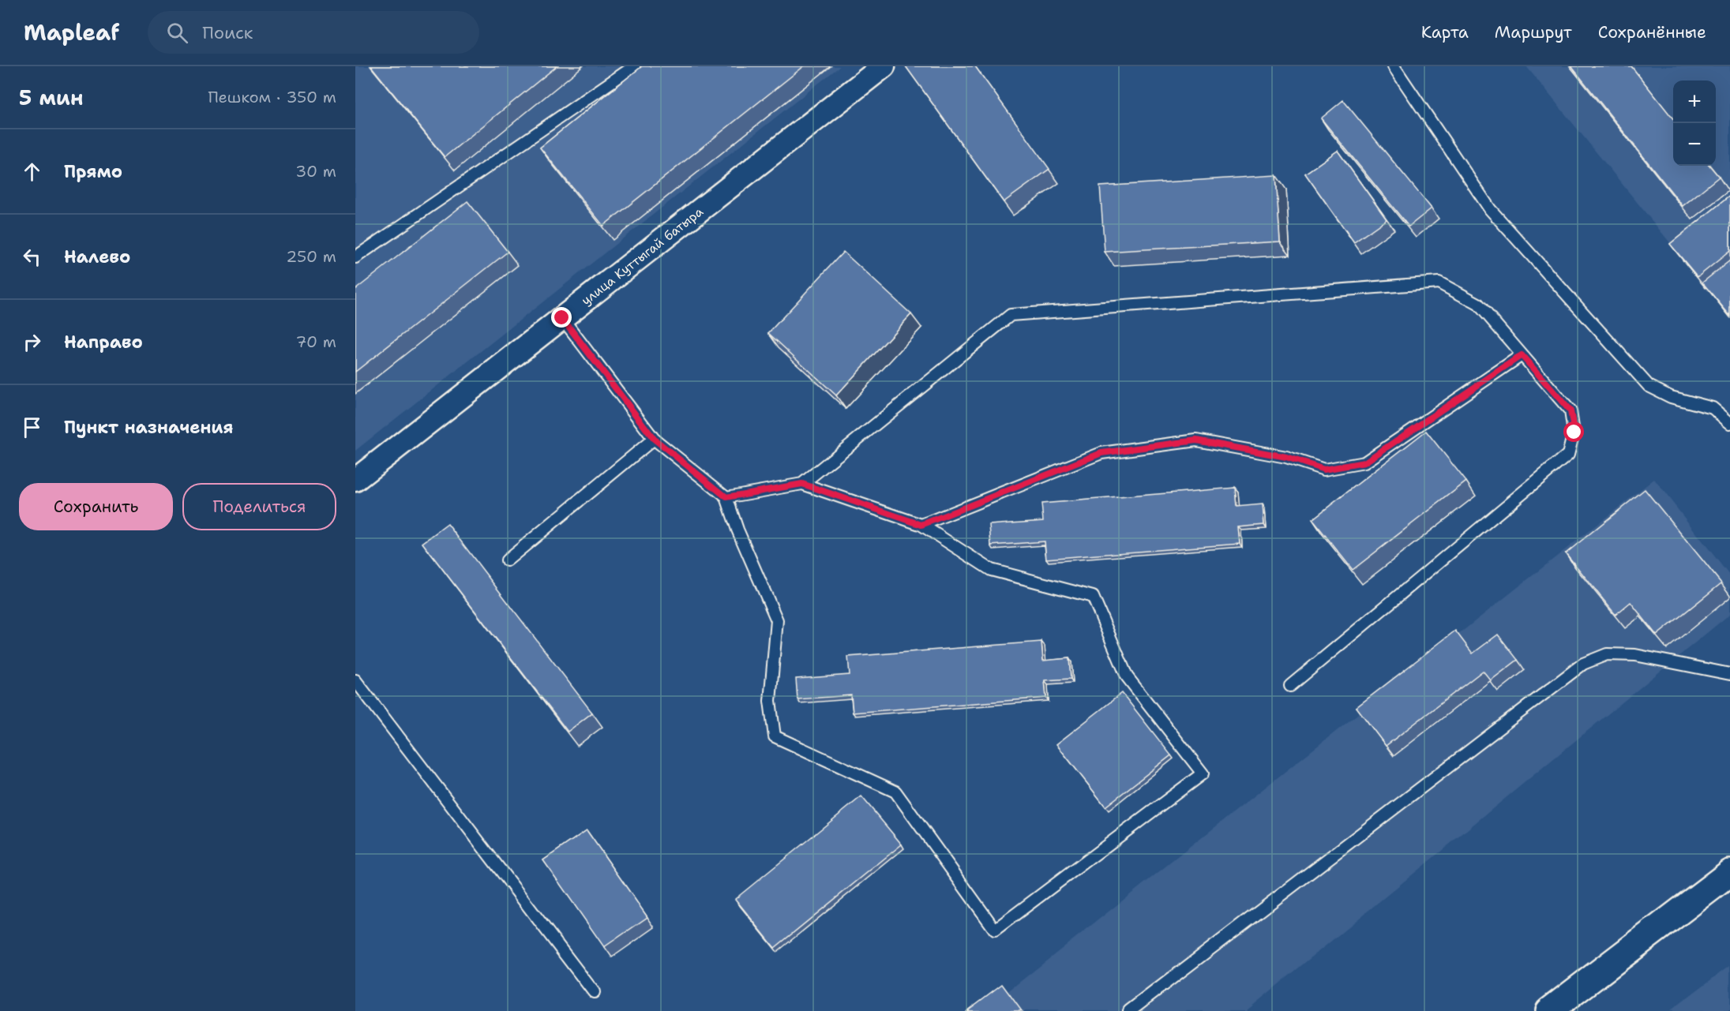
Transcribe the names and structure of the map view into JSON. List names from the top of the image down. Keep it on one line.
{"streets":{"street":["улица Куттыгай батыра"]},"page":{"header":"Mapleaf","search":"Поиск","nav":["Карта","Маршрут","Сохранённые"],"heading":["5 мин","Пешком · 350 m"],"map_buttons":["+","−"],"list":[["Прямо","30 m"],["Налево","250 m"],["Направо","70 m"],"Пункт назначения"],"buttons":["Сохранить","Поделиться"]}}
